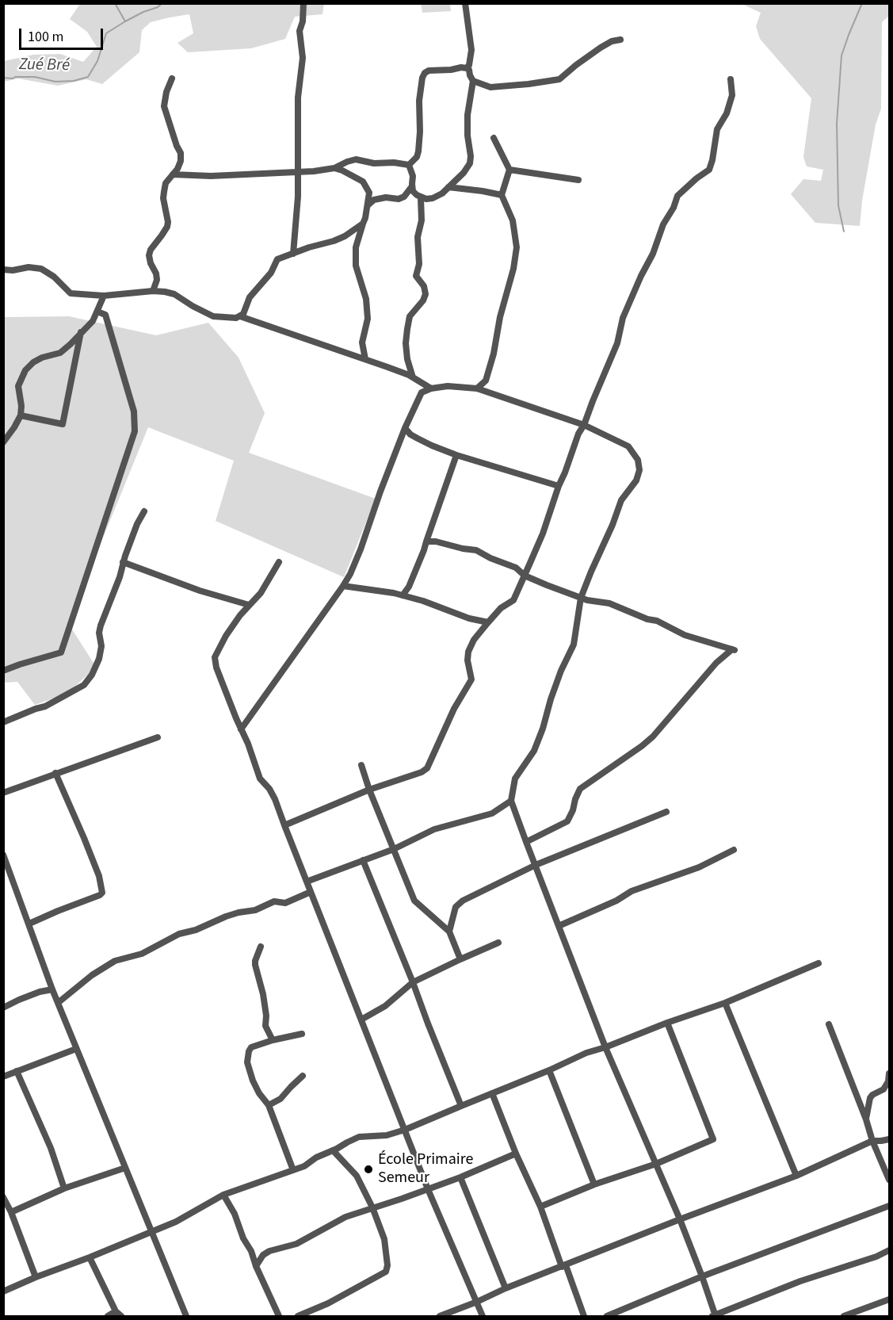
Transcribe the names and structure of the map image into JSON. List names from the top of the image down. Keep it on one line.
{"water":["Zué Bré"],"places":["École Primaire Semeur"],"scale_bar":"100 m"}
